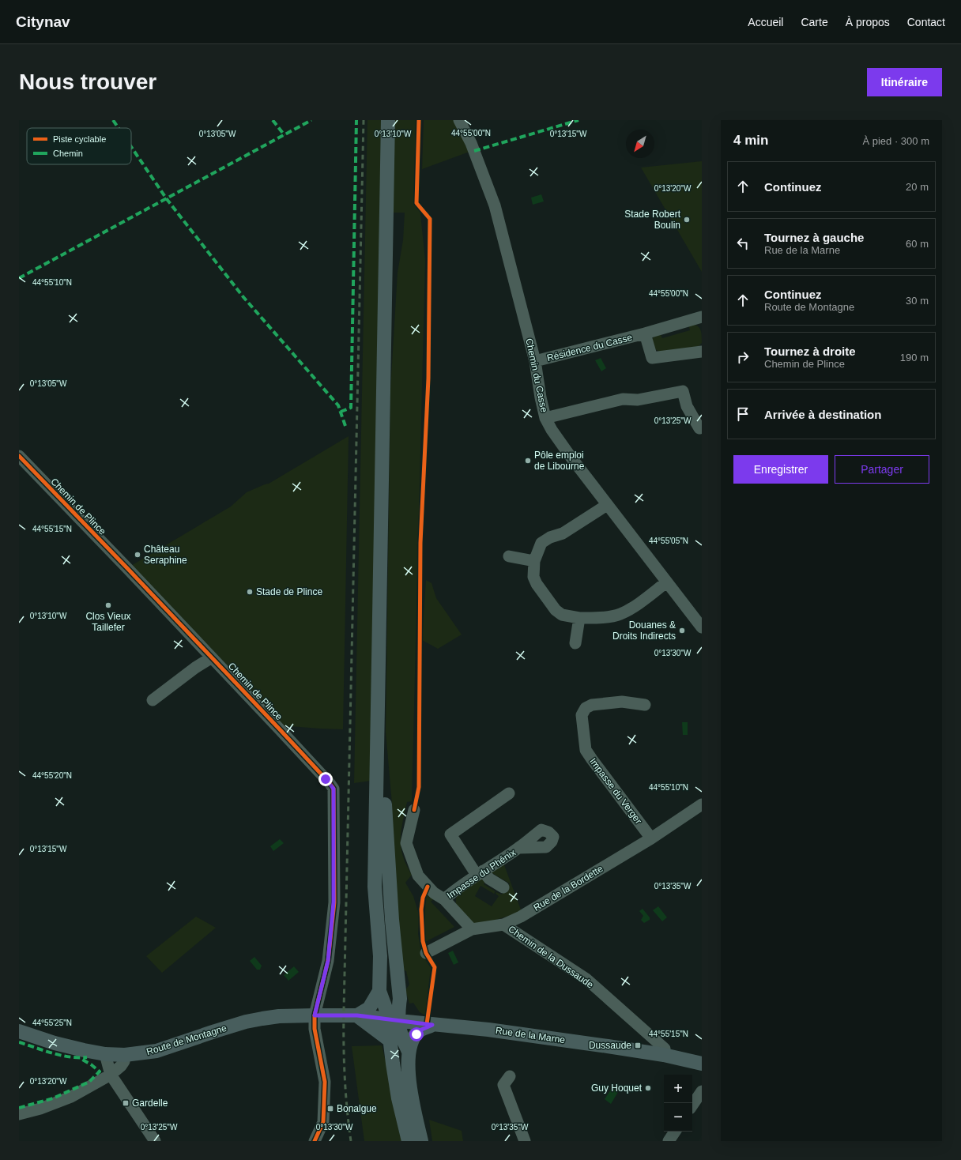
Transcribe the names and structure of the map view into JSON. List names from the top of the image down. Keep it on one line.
{"streets":{"main road":["Rue de la Marne","Route de Montagne"],"street":["Résidence du Casse","Chemin du Casse","Chemin de Plince","Impasse du Verger","Impasse du Phénix","Rue de la Bordette","Chemin de la Dussaude"]},"crossings":[["Résidence du Casse","Chemin du Casse"],["Chemin de Plince","Route de Montagne"],["Impasse du Verger","Rue de la Bordette"],["Rue de la Bordette","Chemin de la Dussaude"],["Chemin de la Dussaude","Rue de la Marne"],["Rue de la Marne","Route de Montagne"]],"places":{"other":["Stade Robert Boulin","Pôle emploi de Libourne","Château Seraphine","Stade de Plince","Clos Vieux Taillefer","Douanes & Droits Indirects","Guy Hoquet"],"transit":["Dussaude","Gardelle","Bonalgue"]},"legend":["Piste cyclable","Chemin"],"north":"bottom left","page":{"header":"Citynav","nav":["Accueil","Carte","À propos","Contact"],"buttons":["Itinéraire",["Enregistrer","Partager"]],"title":"Nous trouver","heading":["4 min","À pied · 300 m"],"list":[["Continuez","20 m"],["Tournez à gauche","Rue de la Marne","60 m"],["Continuez","Route de Montagne","30 m"],["Tournez à droite","Chemin de Plince","190 m"],"Arrivée à destination"],"map_buttons":["+","−"]},"coordinates":["44°55'00\"N","0°13'05\"W","0°13'10\"W","0°13'15\"W","0°13'20\"W","44°55'10\"N","0°13'25\"W","44°55'15\"N","44°55'05\"N","0°13'30\"W","44°55'20\"N","0°13'35\"W","44°55'25\"N"]}
